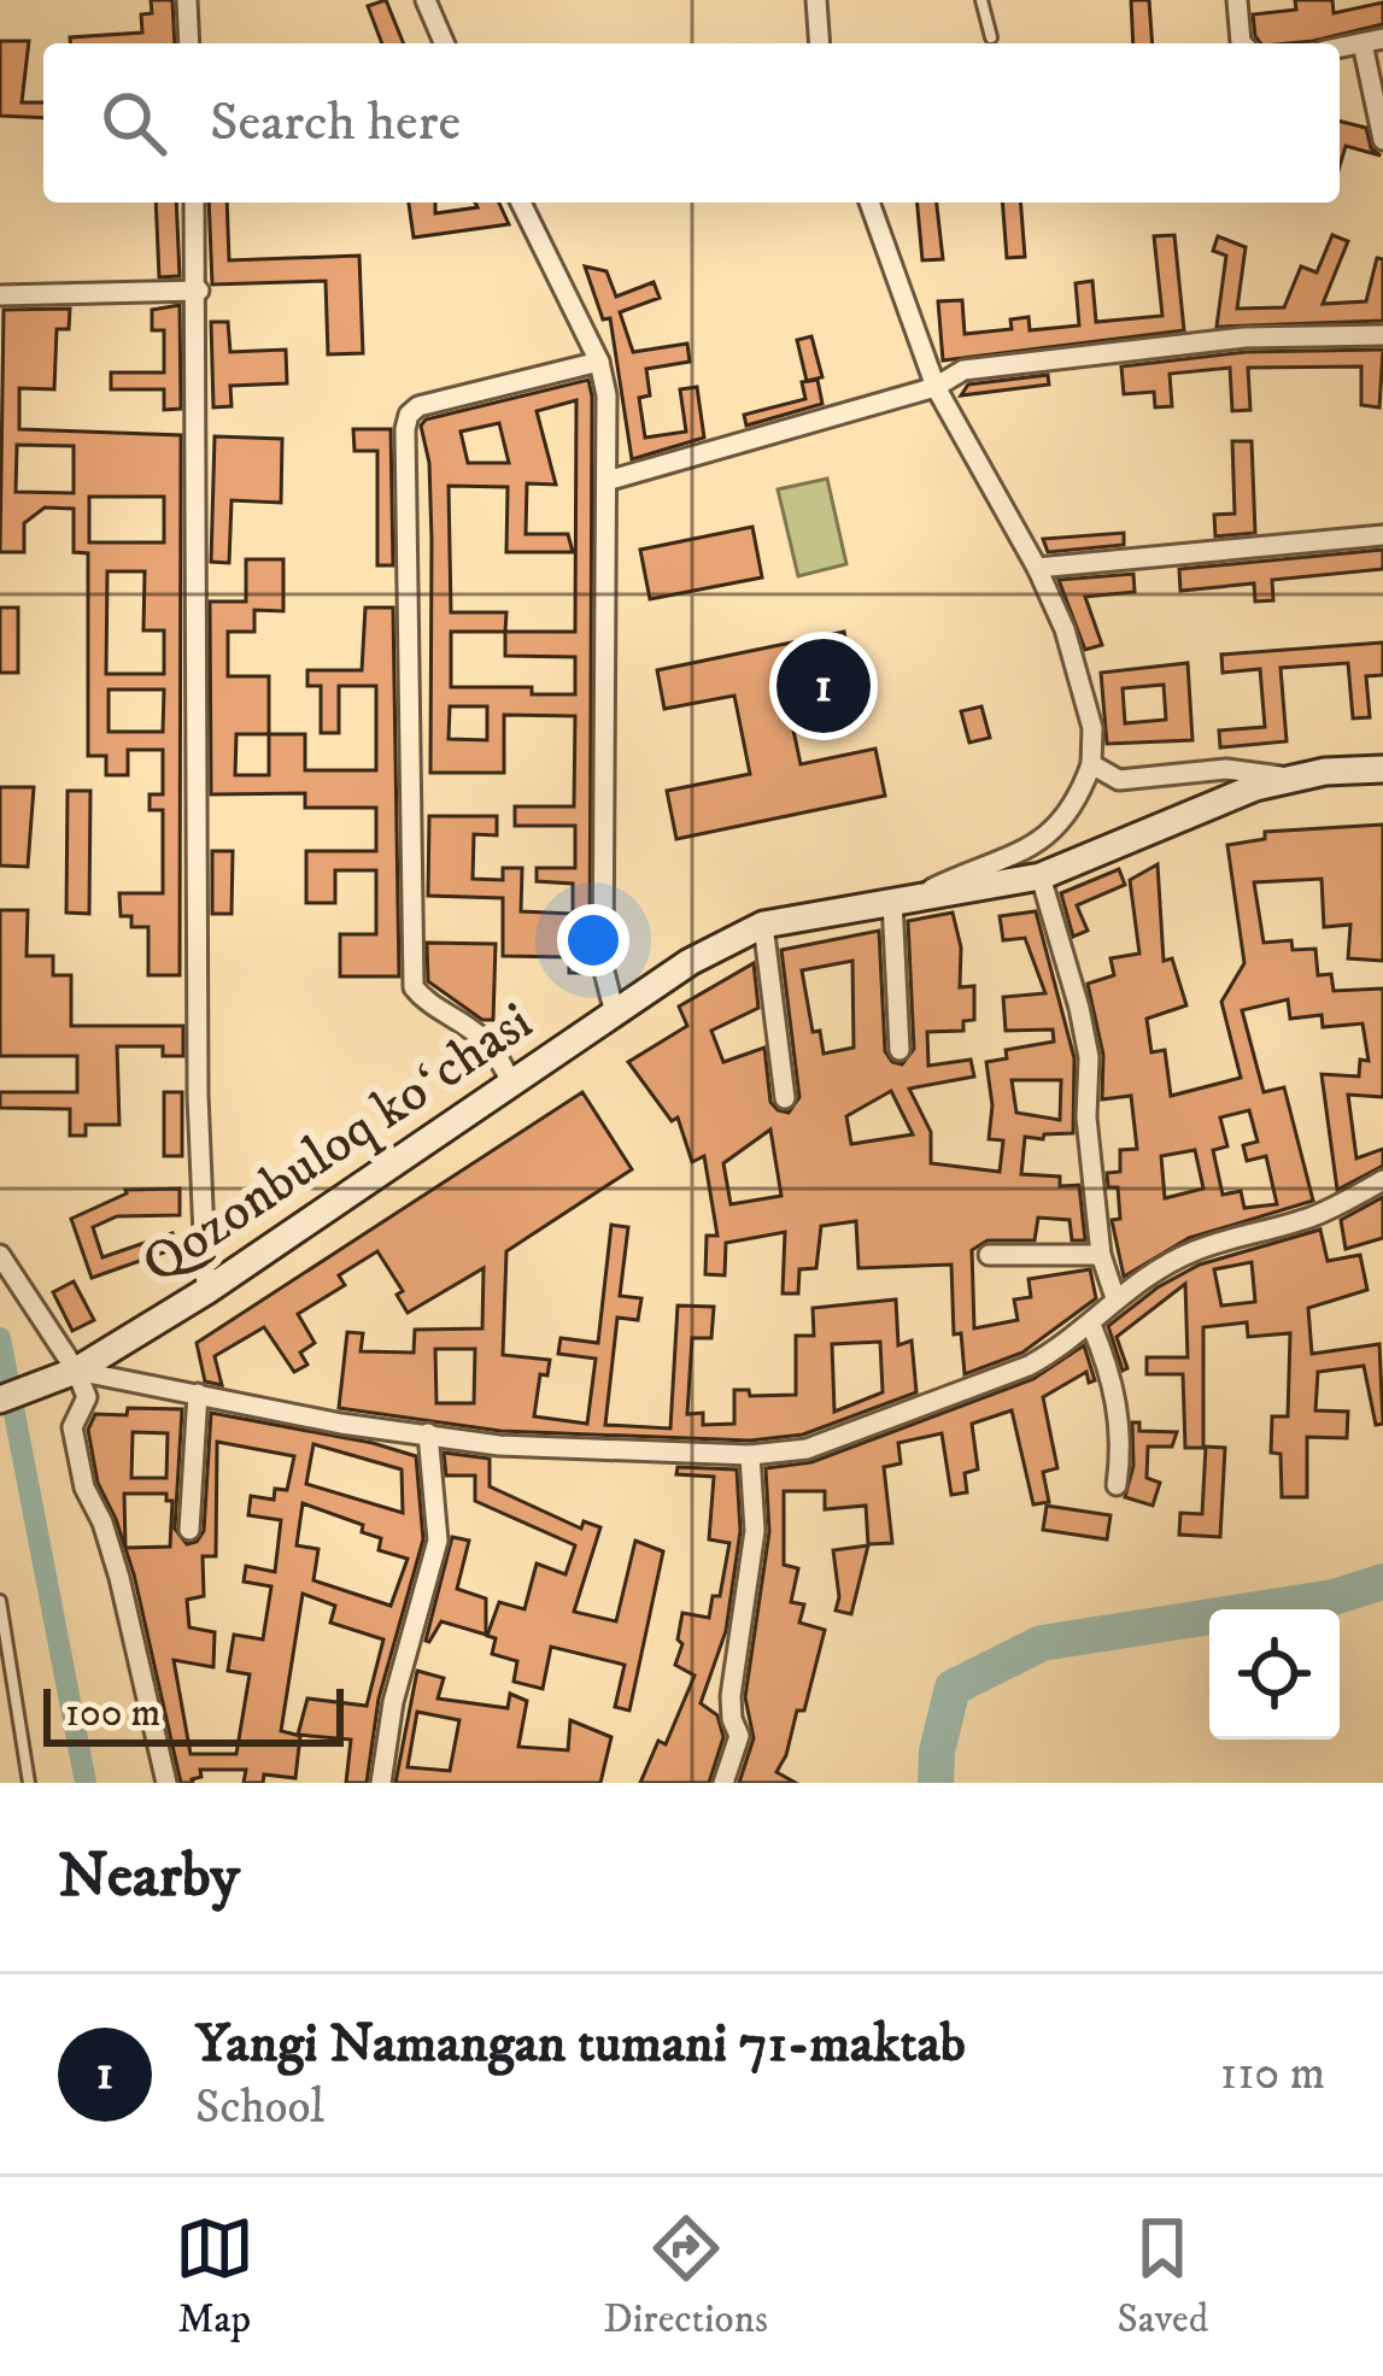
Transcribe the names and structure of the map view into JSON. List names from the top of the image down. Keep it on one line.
{"streets":{"main road":["Qozonbuloq koʻchasi"]},"scale_bar":"100 m","page":{"search":"Search here","pins":"1","scale":"100 m","heading":"Nearby","list":[{"mark":"1","name":"Yangi Namangan tumani 71-maktab","note":"School","value":"110 m"}],"nav":["Map","Directions","Saved"]}}
